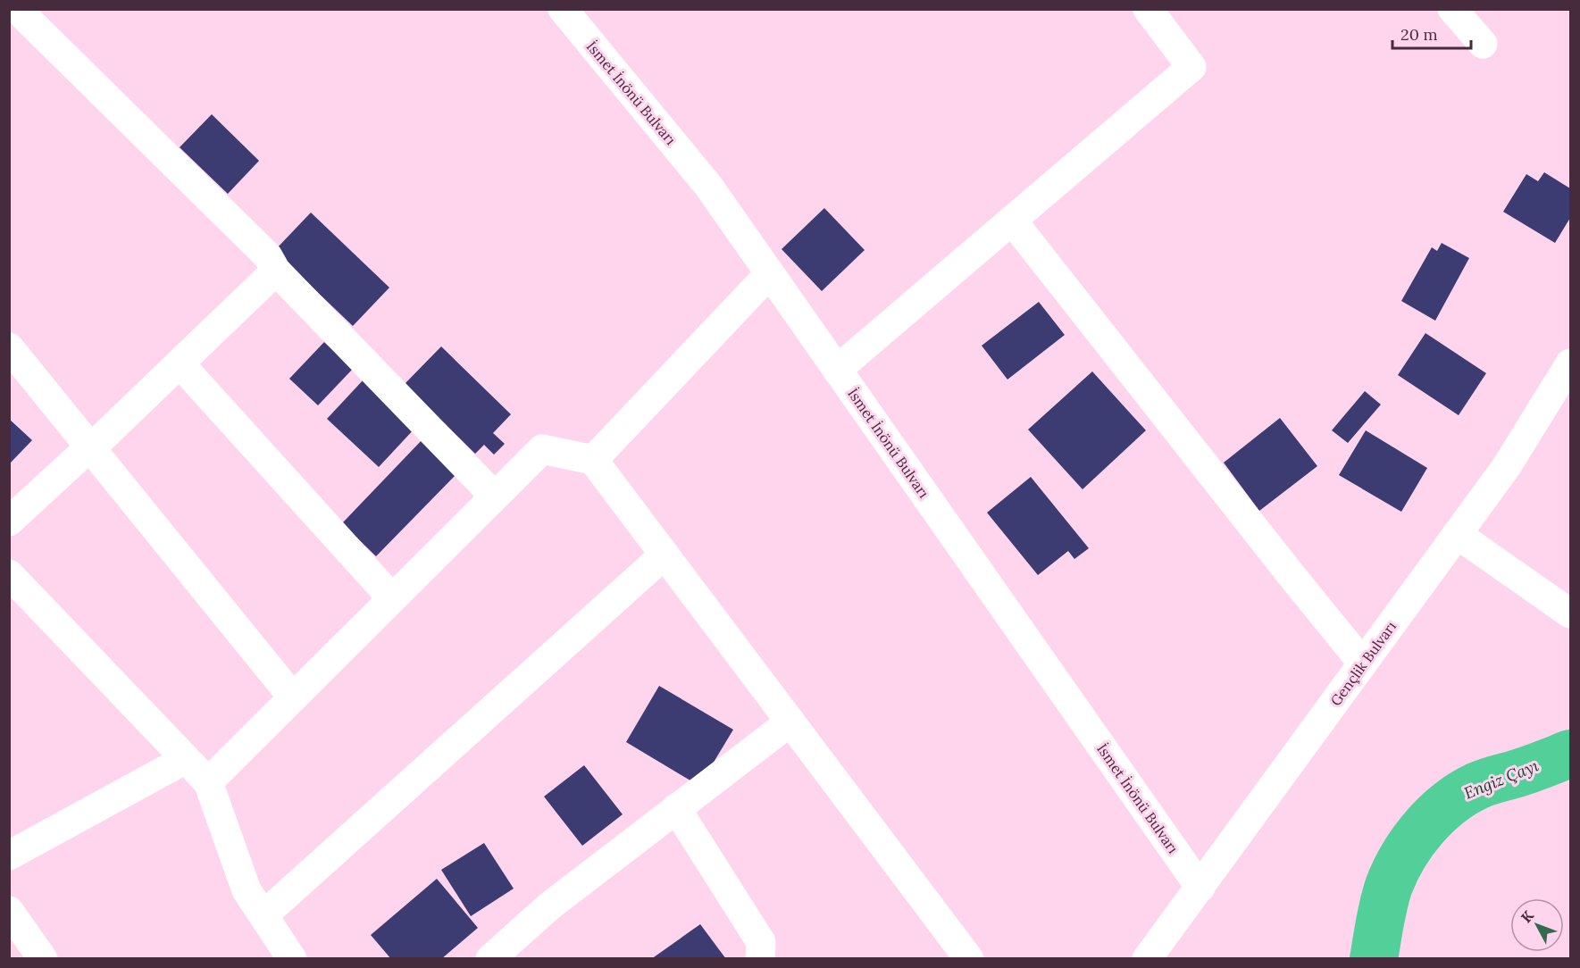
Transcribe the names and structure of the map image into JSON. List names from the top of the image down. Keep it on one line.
{"streets":{"street":["İsmet İnönü Bulvarı","Gençlik Bulvarı"]},"crossings":[["İsmet İnönü Bulvarı","Gençlik Bulvarı"]],"water":["Engiz Çayı"],"scale_bar":"20 m","north":"top left"}
